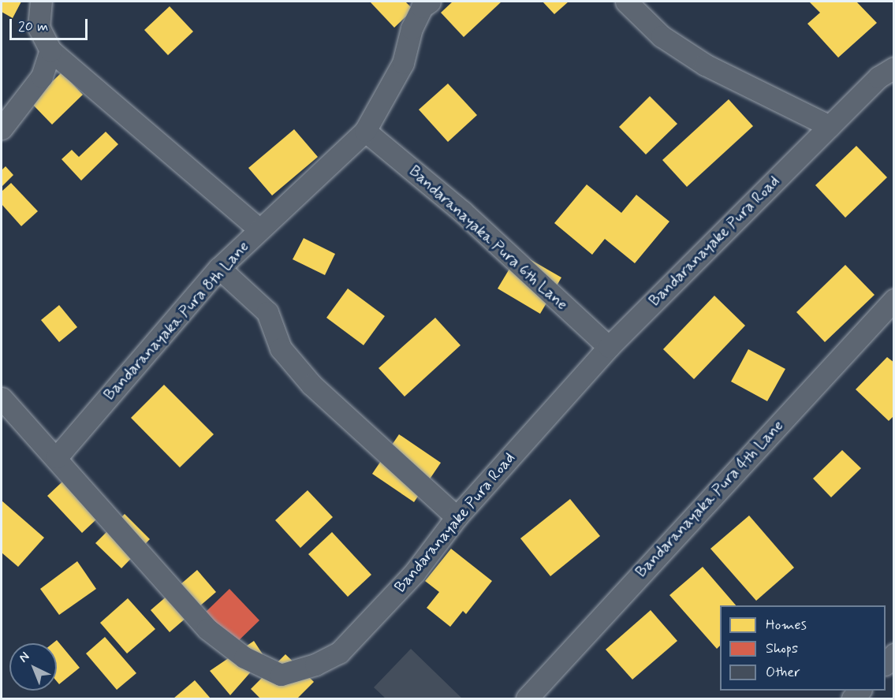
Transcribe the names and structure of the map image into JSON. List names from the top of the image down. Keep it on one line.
{"streets":{"street":["Bandaranayaka Pura 6th Lane","Bandaranayake Pura Road","Bandaranayaka Pura 8th Lane","Bandaranayaka Pura 4th Lane"]},"crossings":[["Bandaranayaka Pura 6th Lane","Bandaranayake Pura Road"],["Bandaranayaka Pura 6th Lane","Bandaranayaka Pura 8th Lane"],["Bandaranayake Pura Road","Bandaranayaka Pura 8th Lane"]],"legend":["Homes","Shops","Other"],"scale_bar":"20 m","north":"top left"}
